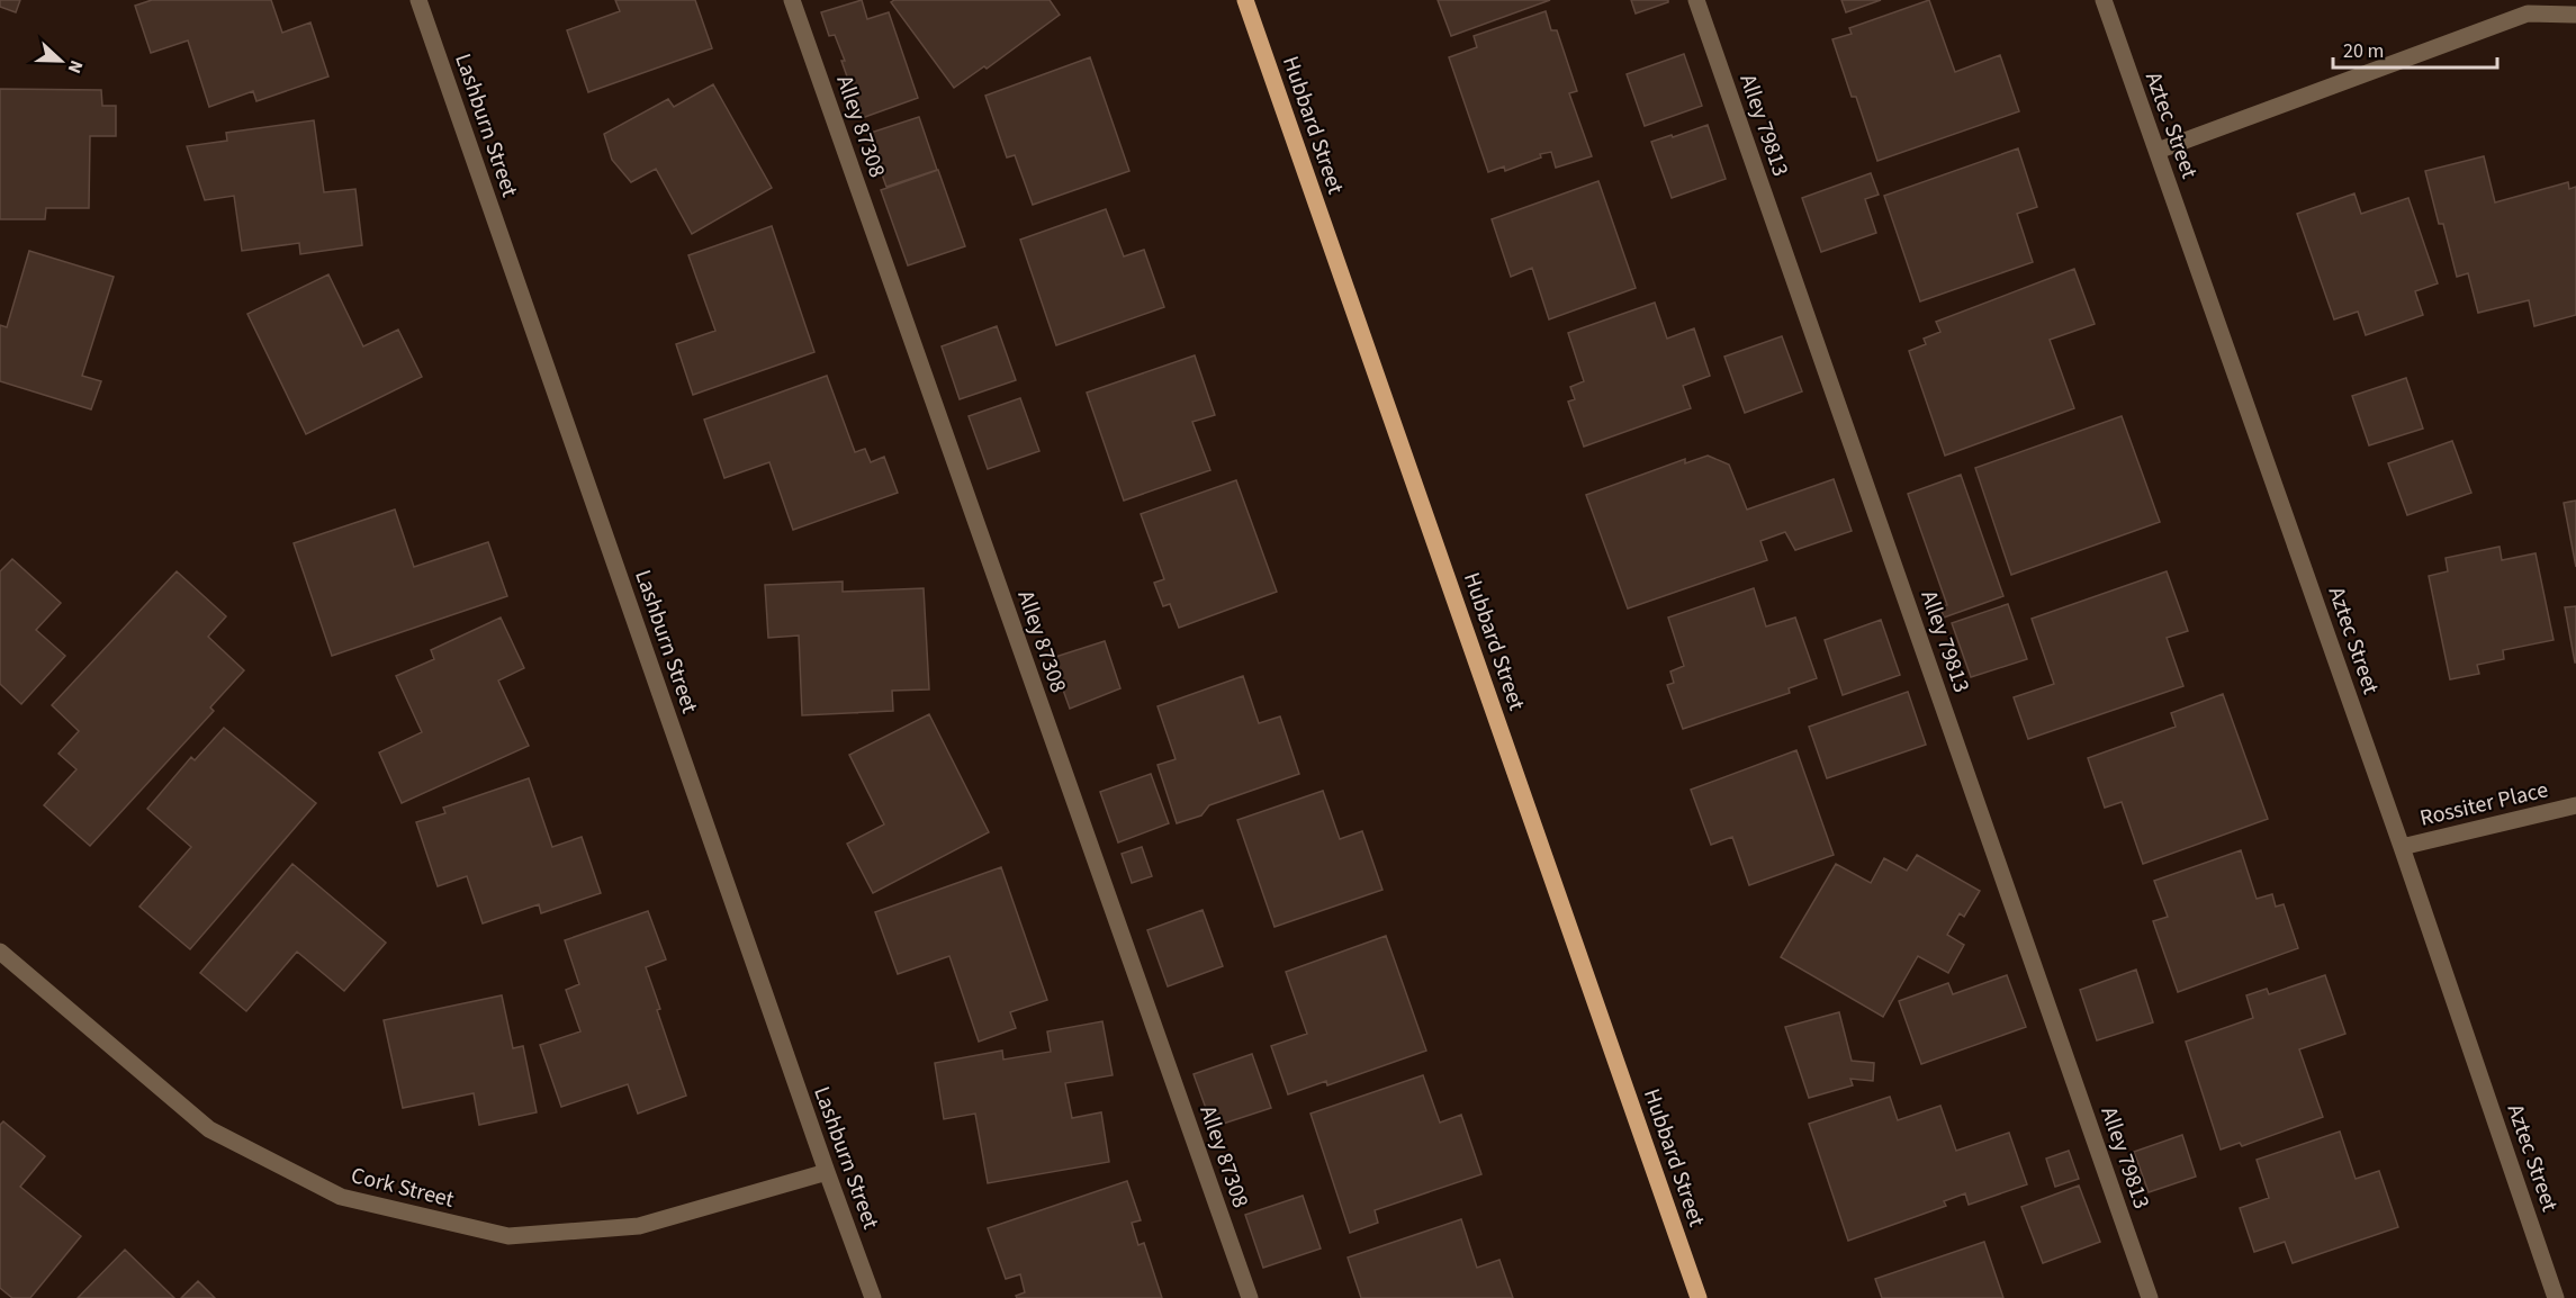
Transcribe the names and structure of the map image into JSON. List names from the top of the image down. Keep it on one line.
{"streets":{"main road":["Hubbard Street"],"street":["Lashburn Street","Alley 79813","Aztec Street","Alley 87308","Rossiter Place","Cork Street"]},"crossings":[["Lashburn Street","Cork Street"],["Aztec Street","Rossiter Place"]],"scale_bar":"20 m","north":"right"}
